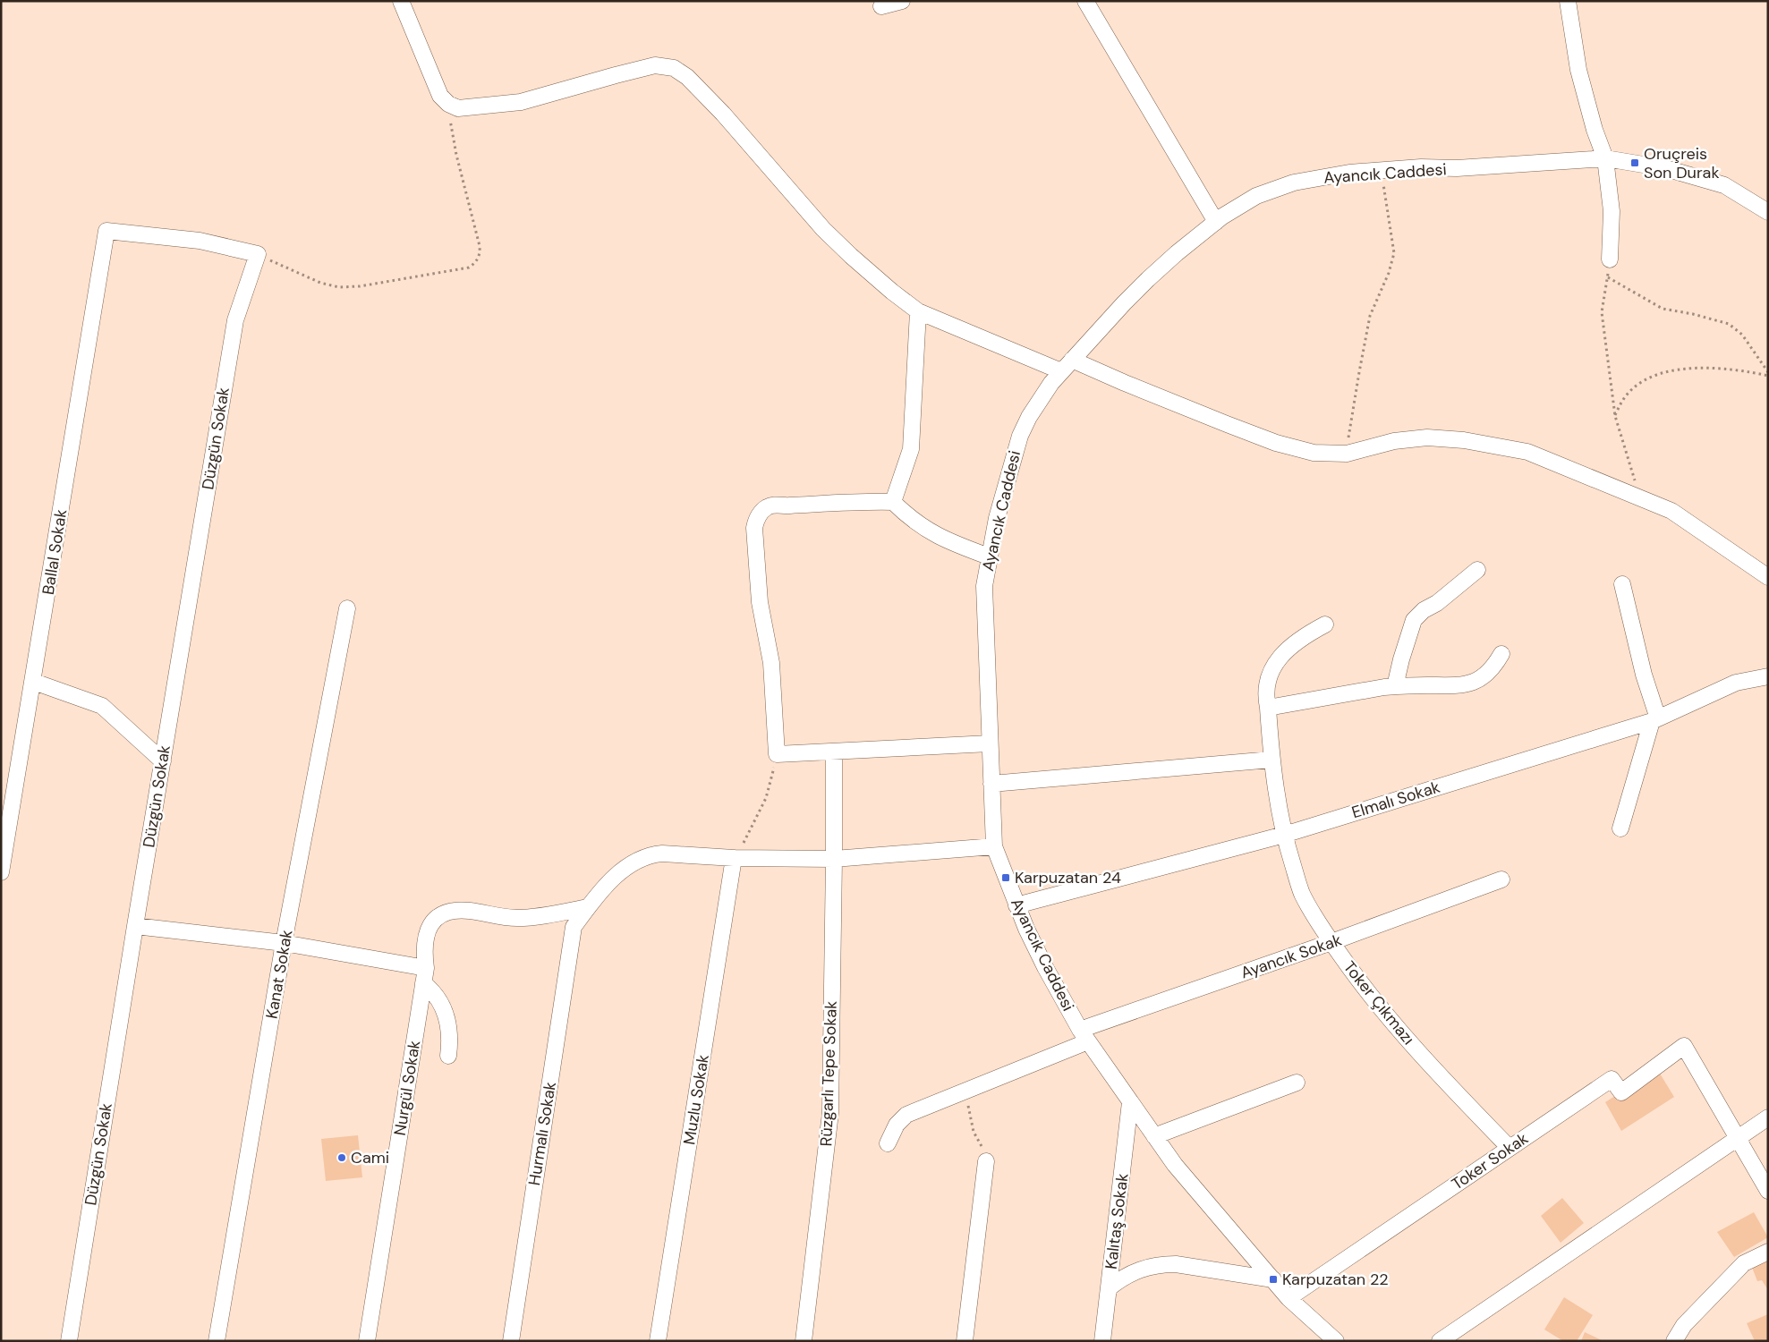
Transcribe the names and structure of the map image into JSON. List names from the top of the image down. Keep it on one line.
{"streets":{"street":["Ayancık Caddesi","Düzgün Sokak","Ballal Sokak","Elmalı Sokak","Ayancık Sokak","Kanat Sokak","Toker Çıkmazı","Rüzgarlı Tepe Sokak","Nurgül Sokak","Muzlu Sokak","Hurmalı Sokak","Toker Sokak","Kalıtaş Sokak"]},"crossings":[["Ayancık Caddesi","Elmalı Sokak"],["Ayancık Caddesi","Ayancık Sokak"],["Ayancık Caddesi","Toker Sokak"],["Ayancık Caddesi","Kalıtaş Sokak"],["Düzgün Sokak","Ballal Sokak"],["Elmalı Sokak","Toker Çıkmazı"],["Ayancık Sokak","Toker Çıkmazı"],["Toker Çıkmazı","Toker Sokak"],["Nurgül Sokak","Hurmalı Sokak"]],"places":{"transit":["Oruçreis Son Durak","Karpuzatan 24","Karpuzatan 22"],"other":["Cami"]}}
